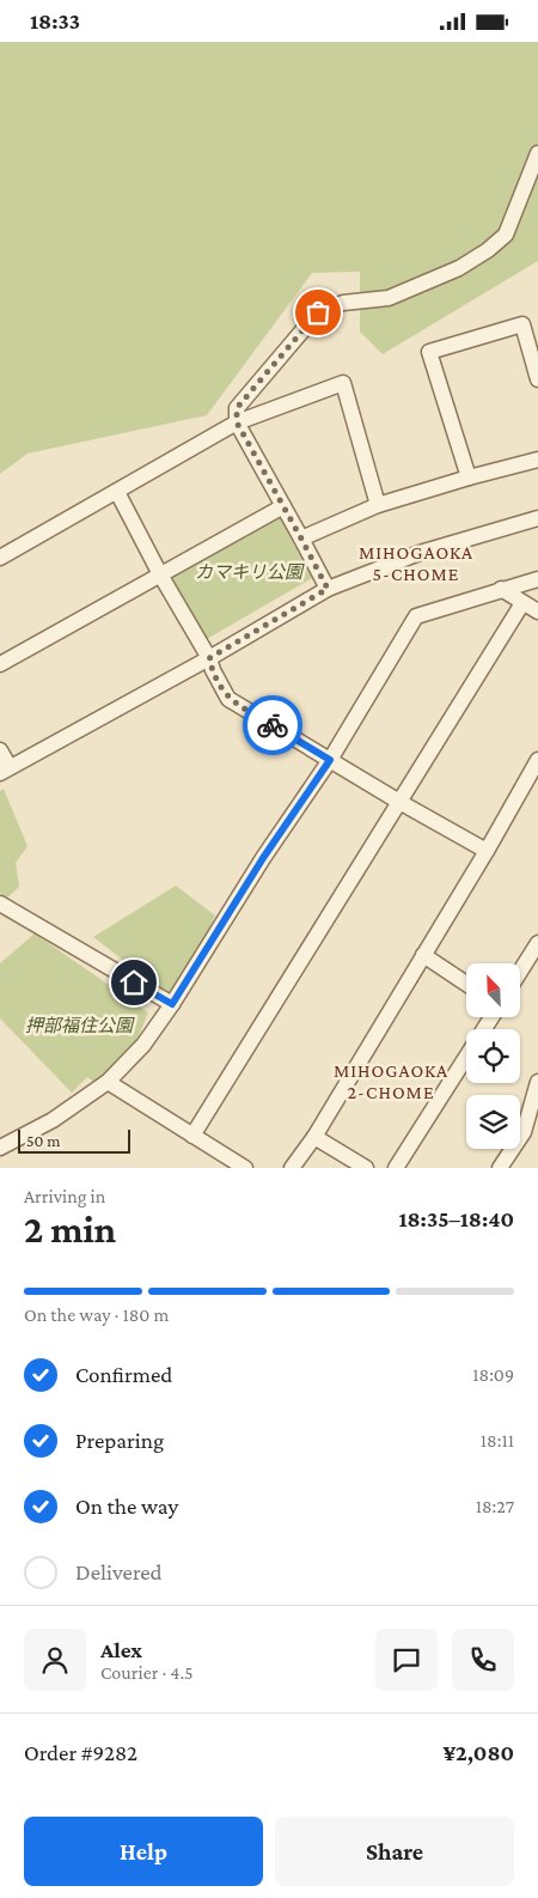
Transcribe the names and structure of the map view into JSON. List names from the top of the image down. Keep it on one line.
{"districts":["MIHOGAOKA 5-CHOME","MIHOGAOKA 2-CHOME"],"parks":["カマキリ公園","押部福住公園"],"scale_bar":"50 m","north":"top left","page":{"status":"18:33","scale":"50 m","heading":["2 min","Arriving in","18:35–18:40"],"panel":["Alex","Courier · 4.5","Order #9282","¥2,080"],"bar":"On the way · 180 m","list":[["Confirmed","18:09"],["Preparing","18:11"],["On the way","18:27"],"Delivered"],"buttons":["Help","Share"]}}
